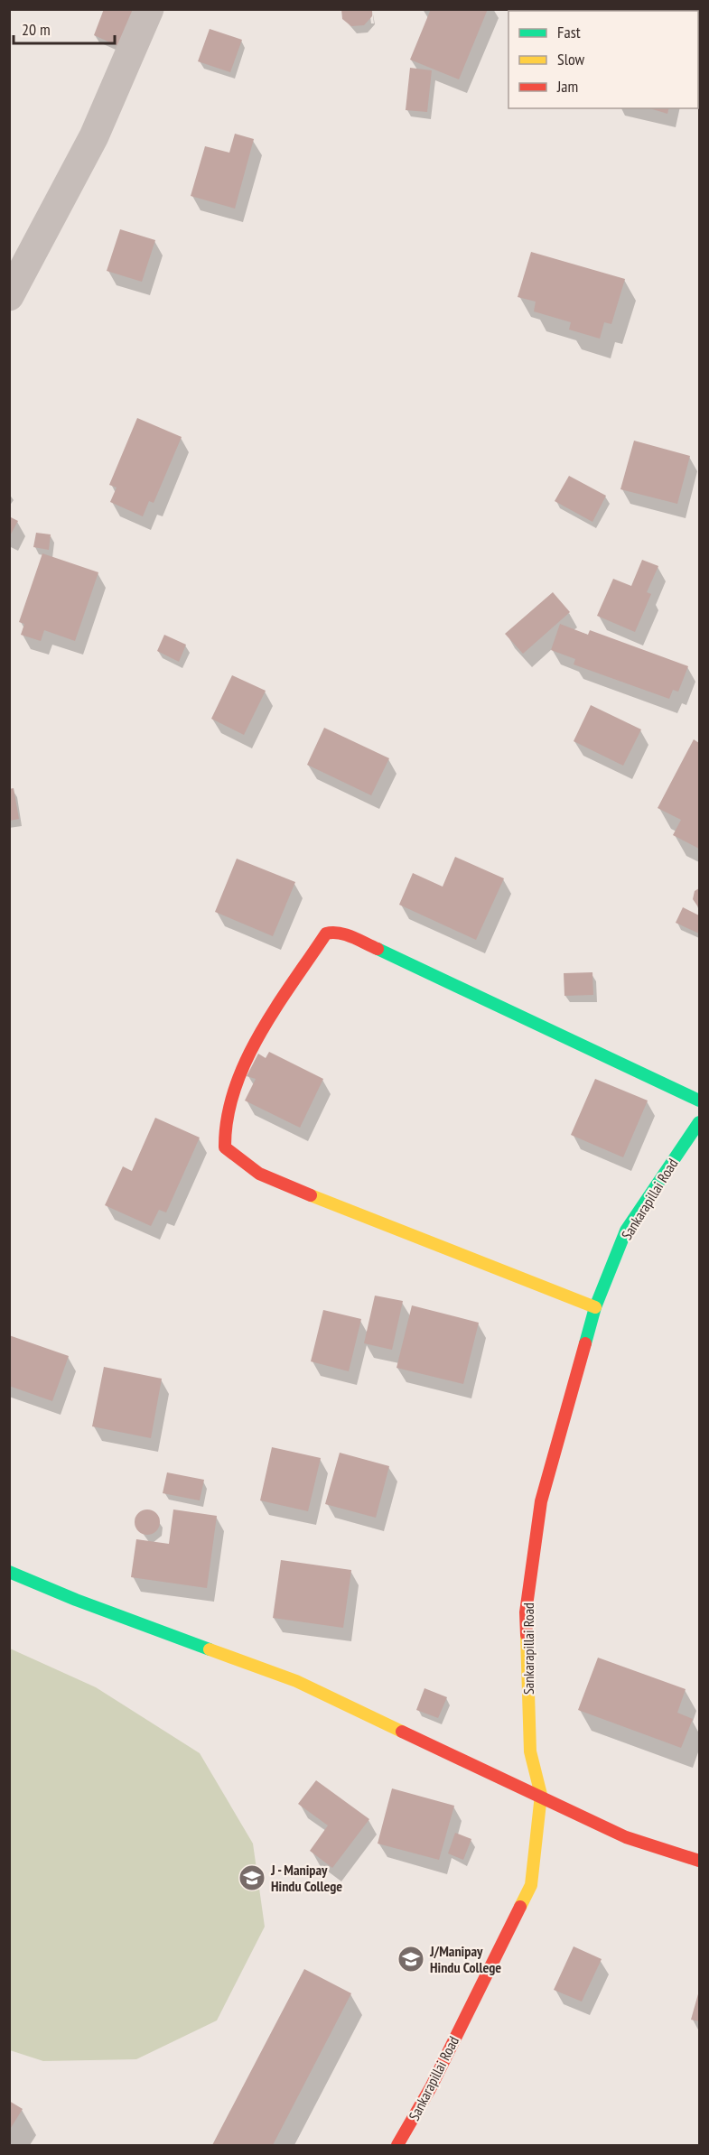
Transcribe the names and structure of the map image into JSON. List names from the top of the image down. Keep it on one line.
{"streets":{"street":["Sankarapillai Road"]},"places":{"school or university":["J - Manipay Hindu College","J/Manipay Hindu College"]},"legend":["Fast","Slow","Jam"],"scale_bar":"20 m"}
